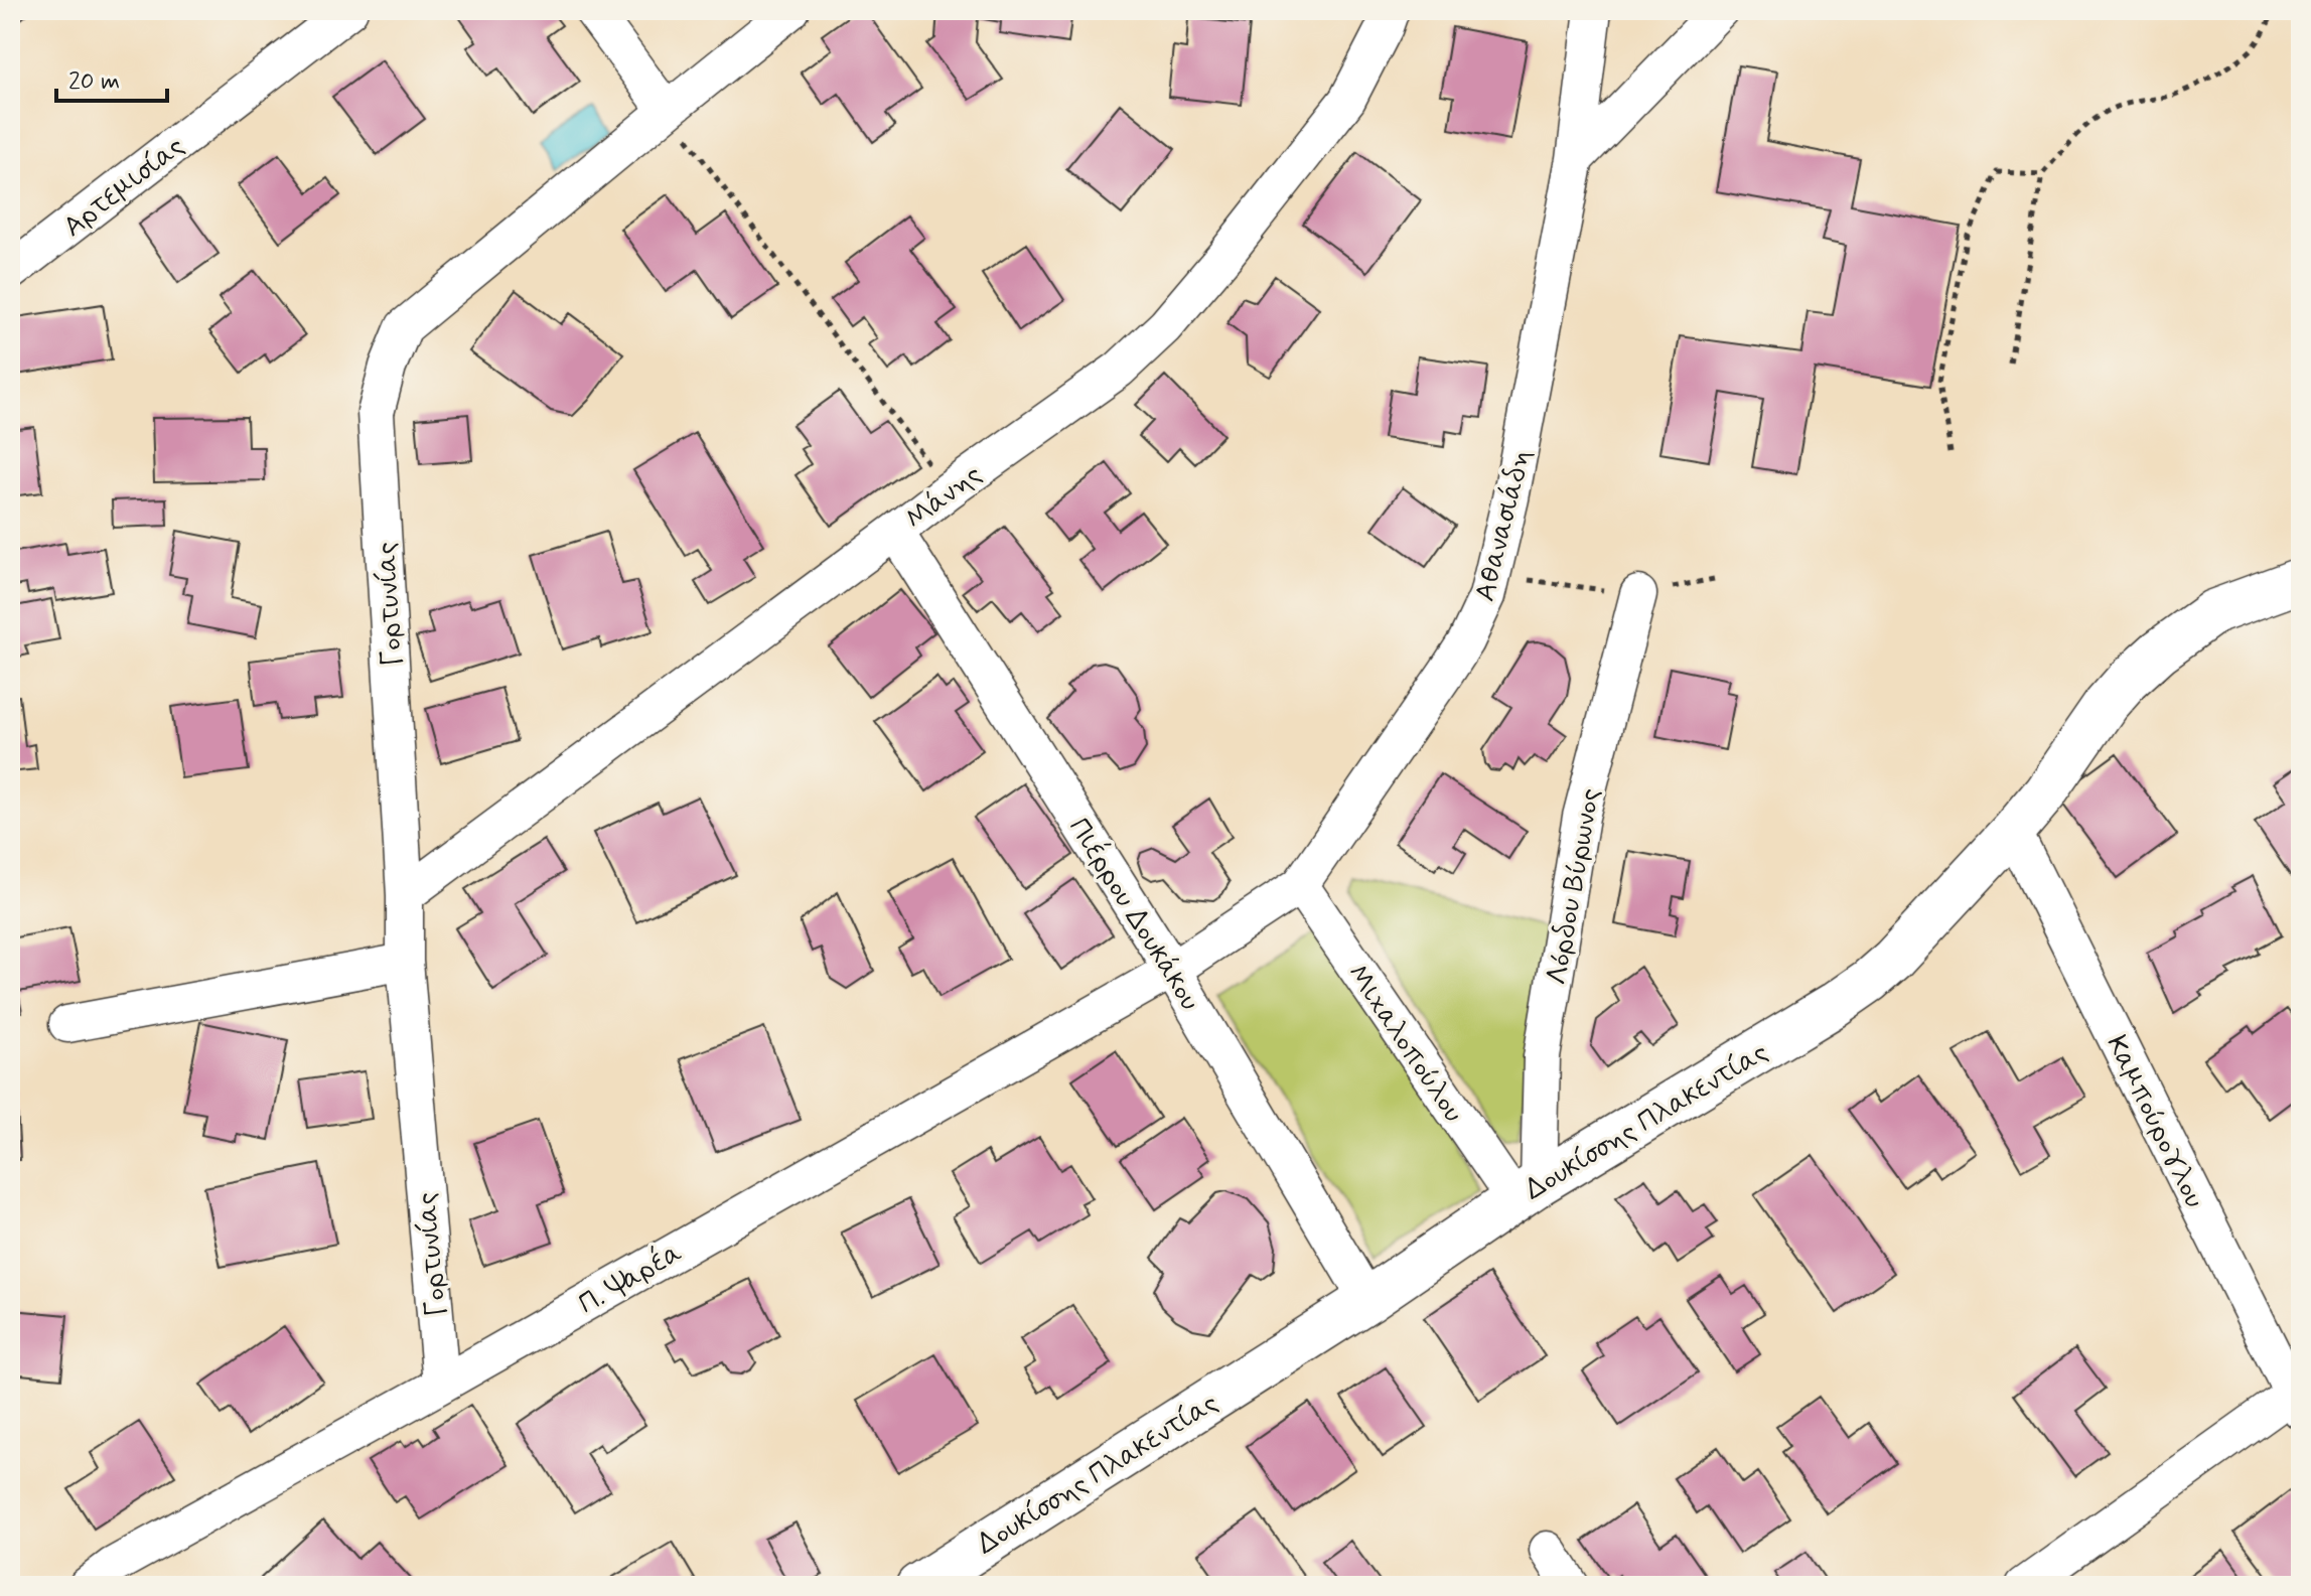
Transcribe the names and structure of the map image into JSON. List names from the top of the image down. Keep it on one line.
{"streets":{"main road":["Δουκίσσης Πλακεντίας"],"street":["Αρτεμισίας","Μάνης","Αθανασιάδη","Γορτυνίας","Λόρδου Βύρωνος","Πιέρρου Δουκάκου","Μιχαλοπούλου","Καμπούρογλου","Π. Ψαρέα"]},"crossings":[["Μάνης","Γορτυνίας"],["Μάνης","Πιέρρου Δουκάκου"],["Αθανασιάδη","Πιέρρου Δουκάκου"],["Αθανασιάδη","Μιχαλοπούλου"],["Αθανασιάδη","Π. Ψαρέα"],["Γορτυνίας","Π. Ψαρέα"],["Λόρδου Βύρωνος","Μιχαλοπούλου"],["Λόρδου Βύρωνος","Δουκίσσης Πλακεντίας"],["Πιέρρου Δουκάκου","Δουκίσσης Πλακεντίας"],["Πιέρρου Δουκάκου","Π. Ψαρέα"],["Μιχαλοπούλου","Δουκίσσης Πλακεντίας"],["Δουκίσσης Πλακεντίας","Καμπούρογλου"]],"scale_bar":"20 m"}
